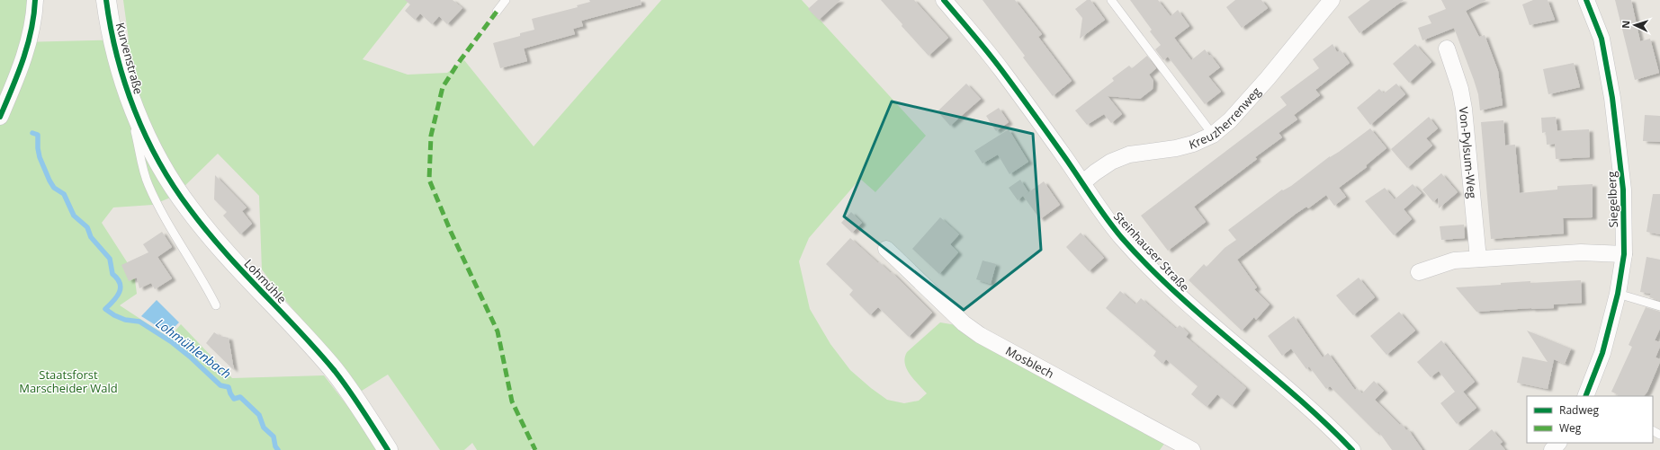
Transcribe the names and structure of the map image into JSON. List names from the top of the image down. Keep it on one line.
{"streets":{"main road":["Kurvenstraße","Lohmühle"],"street":["Kreuzherrenweg","Von-Pylsum-Weg","Siegelberg","Steinhauser Straße","Mosblech"]},"crossings":[["Kurvenstraße","Lohmühle"],["Kreuzherrenweg","Steinhauser Straße"]],"water":["Lohmühlenbach"],"parks":["Staatsforst Marscheider Wald"],"legend":["Radweg","Weg"],"north":"left"}
